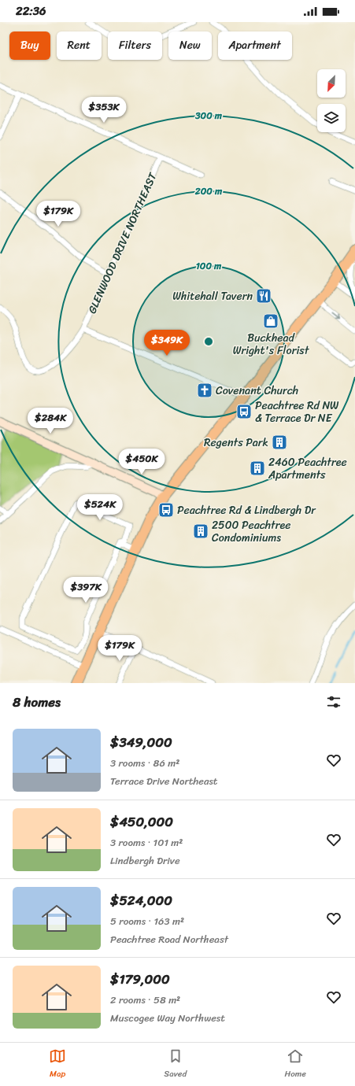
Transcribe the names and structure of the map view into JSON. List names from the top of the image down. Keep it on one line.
{"streets":{"street":["GLENWOOD DRIVE NORTHEAST"]},"places":{"restaurant":["Whitehall Tavern"],"shop":["Buckhead Wright's Florist"],"church":["Covenant Church"],"bus stop":["Peachtree Rd NW & Terrace Dr NE","Peachtree Rd & Lindbergh Dr"],"building":["Regents Park","2460 Peachtree Apartments","2500 Peachtree Condominiums"]},"north":"bottom left","page":{"status":"22:36","chip":["Buy","Rent","Filters","New","Apartment"],"price":["$353K","$179K","$349K","$284K","$450K","$524K","$397K","$179K"],"heading":"8 homes","list":[{"name":"$349,000","note":"3 rooms · 86 m² · Terrace Drive Northeast"},{"name":"$450,000","note":"3 rooms · 101 m² · Lindbergh Drive"},{"name":"$524,000","note":"5 rooms · 163 m² · Peachtree Road Northeast"},{"name":"$179,000","note":"2 rooms · 58 m² · Muscogee Way Northwest"}],"tabs":["Map","Saved","Home"]},"rings":["300 m","200 m","100 m"]}
